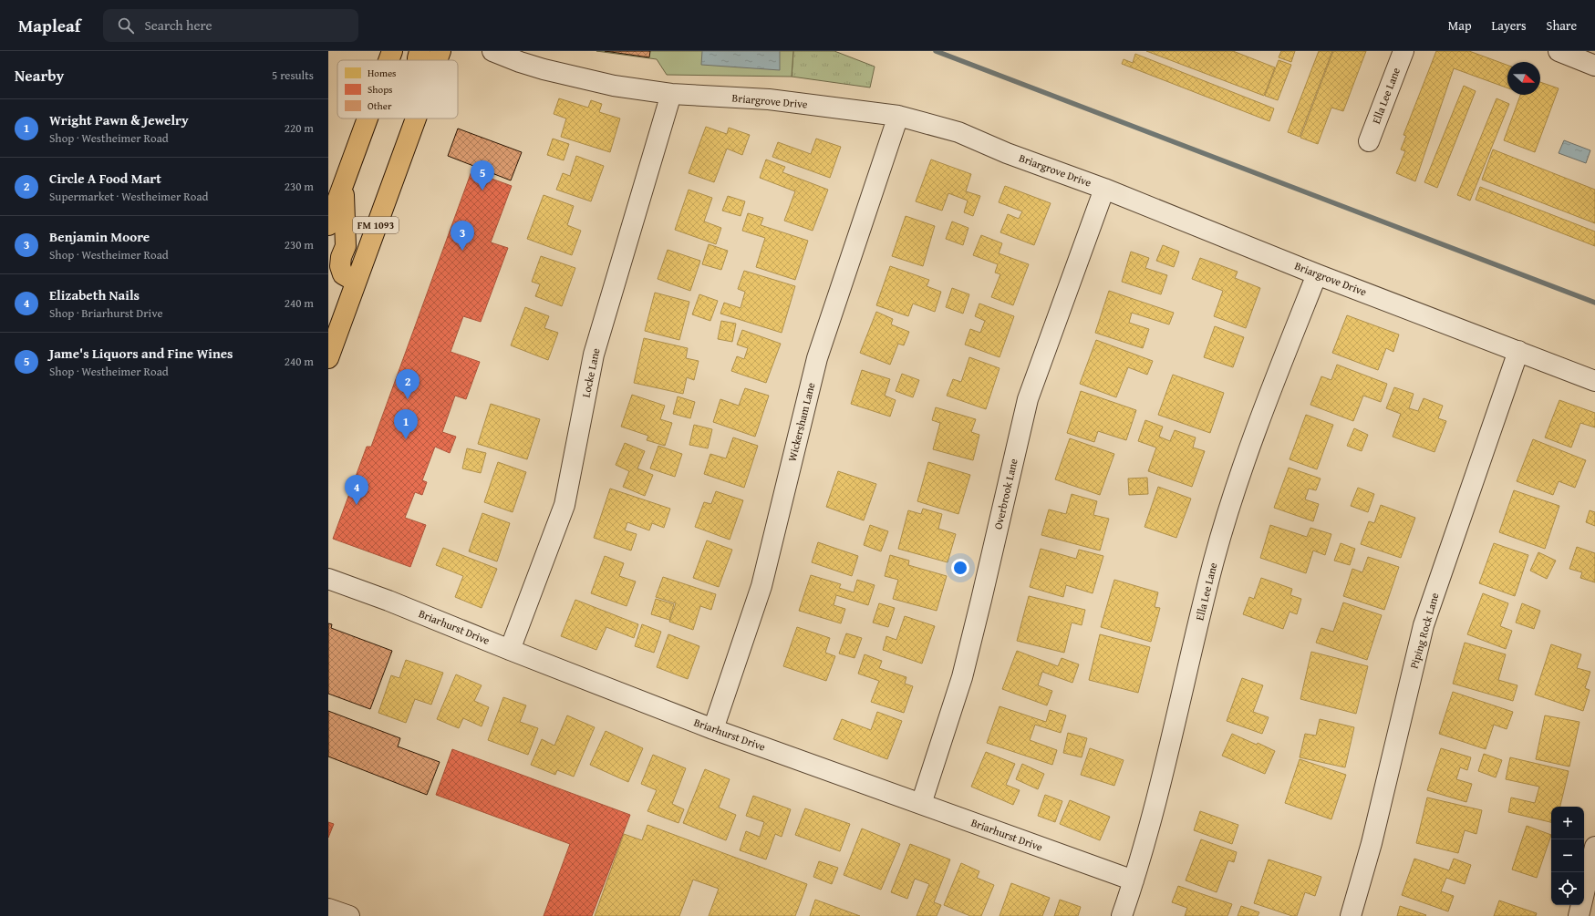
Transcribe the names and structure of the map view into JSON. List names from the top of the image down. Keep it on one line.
{"streets":{"main road":["FM 1093"],"street":["Ella Lee Lane","Briargrove Drive","Locke Lane","Wickersham Lane","Overbrook Lane","Briarhurst Drive","Piping Rock Lane"]},"crossings":[["Ella Lee Lane","Briargrove Drive"],["Ella Lee Lane","Briarhurst Drive"],["Briargrove Drive","Locke Lane"],["Briargrove Drive","Wickersham Lane"],["Briargrove Drive","Overbrook Lane"],["Briargrove Drive","Piping Rock Lane"],["Locke Lane","Briarhurst Drive"],["Wickersham Lane","Briarhurst Drive"],["Overbrook Lane","Briarhurst Drive"]],"legend":["Homes","Shops","Other"],"north":"right","page":{"header":"Mapleaf","search":"Search here","nav":["Map","Layers","Share"],"heading":["Nearby","5 results"],"list":[{"mark":"1","name":"Wright Pawn & Jewelry","note":"Shop · Westheimer Road","value":"220 m"},{"mark":"2","name":"Circle A Food Mart","note":"Supermarket · Westheimer Road","value":"230 m"},{"mark":"3","name":"Benjamin Moore","note":"Shop · Westheimer Road","value":"230 m"},{"mark":"4","name":"Elizabeth Nails","note":"Shop · Briarhurst Drive","value":"240 m"},{"mark":"5","name":"Jame's Liquors and Fine Wines","note":"Shop · Westheimer Road","value":"240 m"}],"pins":["5","3","2","1","4"],"map_buttons":["+","−"]}}
